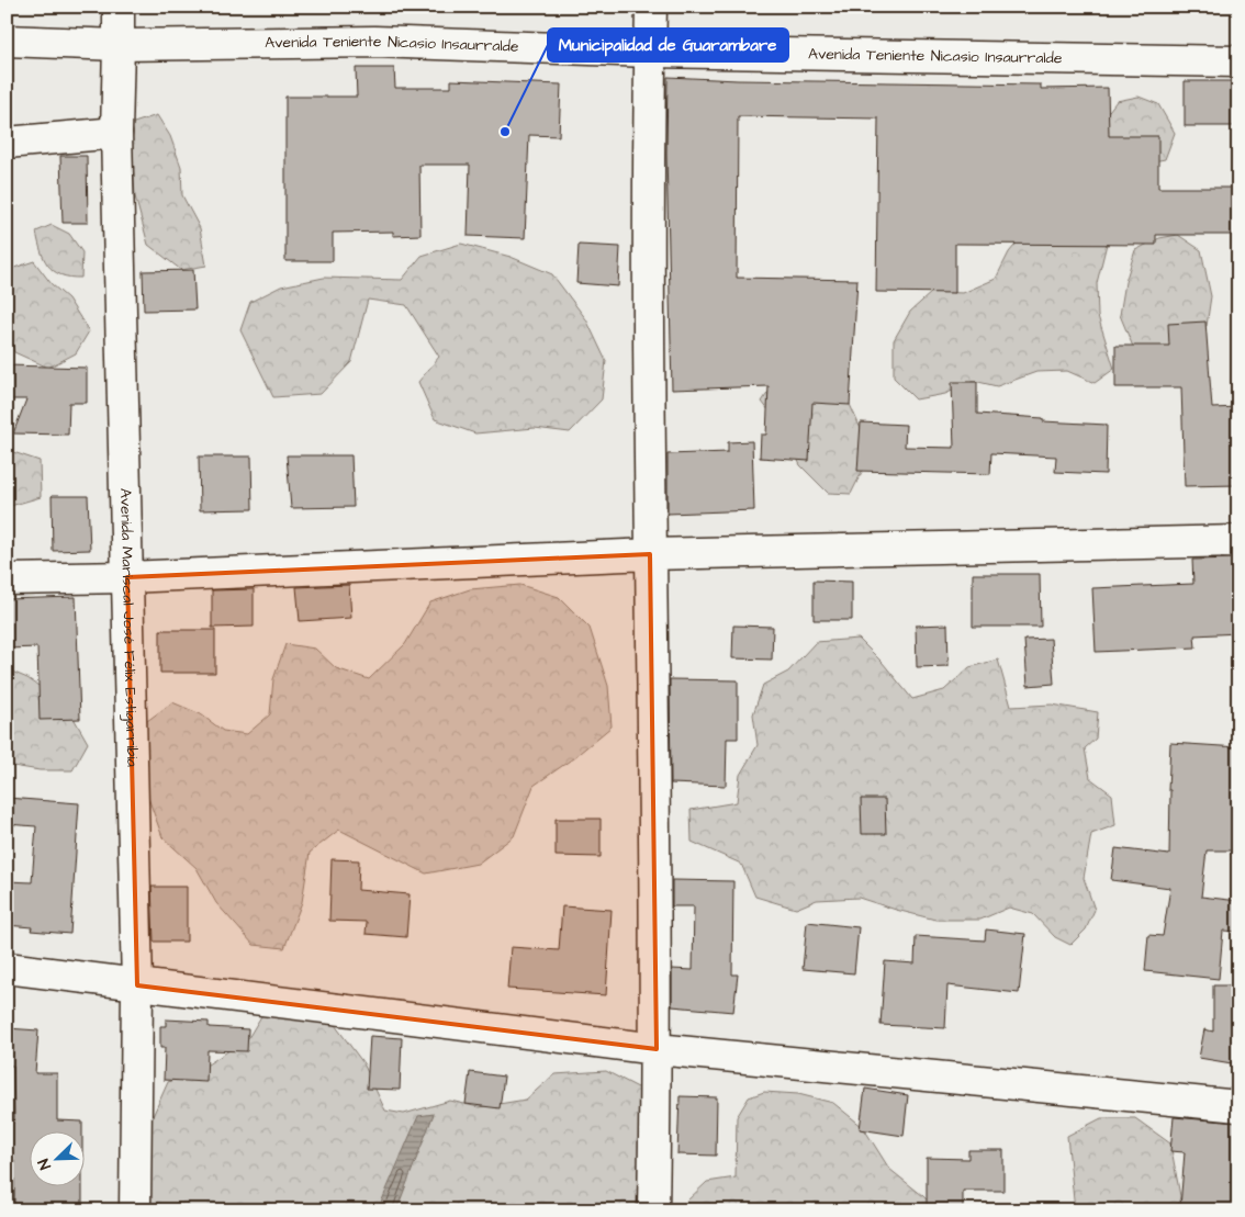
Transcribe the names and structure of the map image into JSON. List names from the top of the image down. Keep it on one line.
{"streets":{"street":["Avenida Teniente Nicasio Insaurralde","Avenida Mariscal José Félix Estigarribia"]},"crossings":[["Avenida Teniente Nicasio Insaurralde","Avenida Mariscal José Félix Estigarribia"]],"places":["Municipalidad de Guarambare"],"north":"bottom left"}
